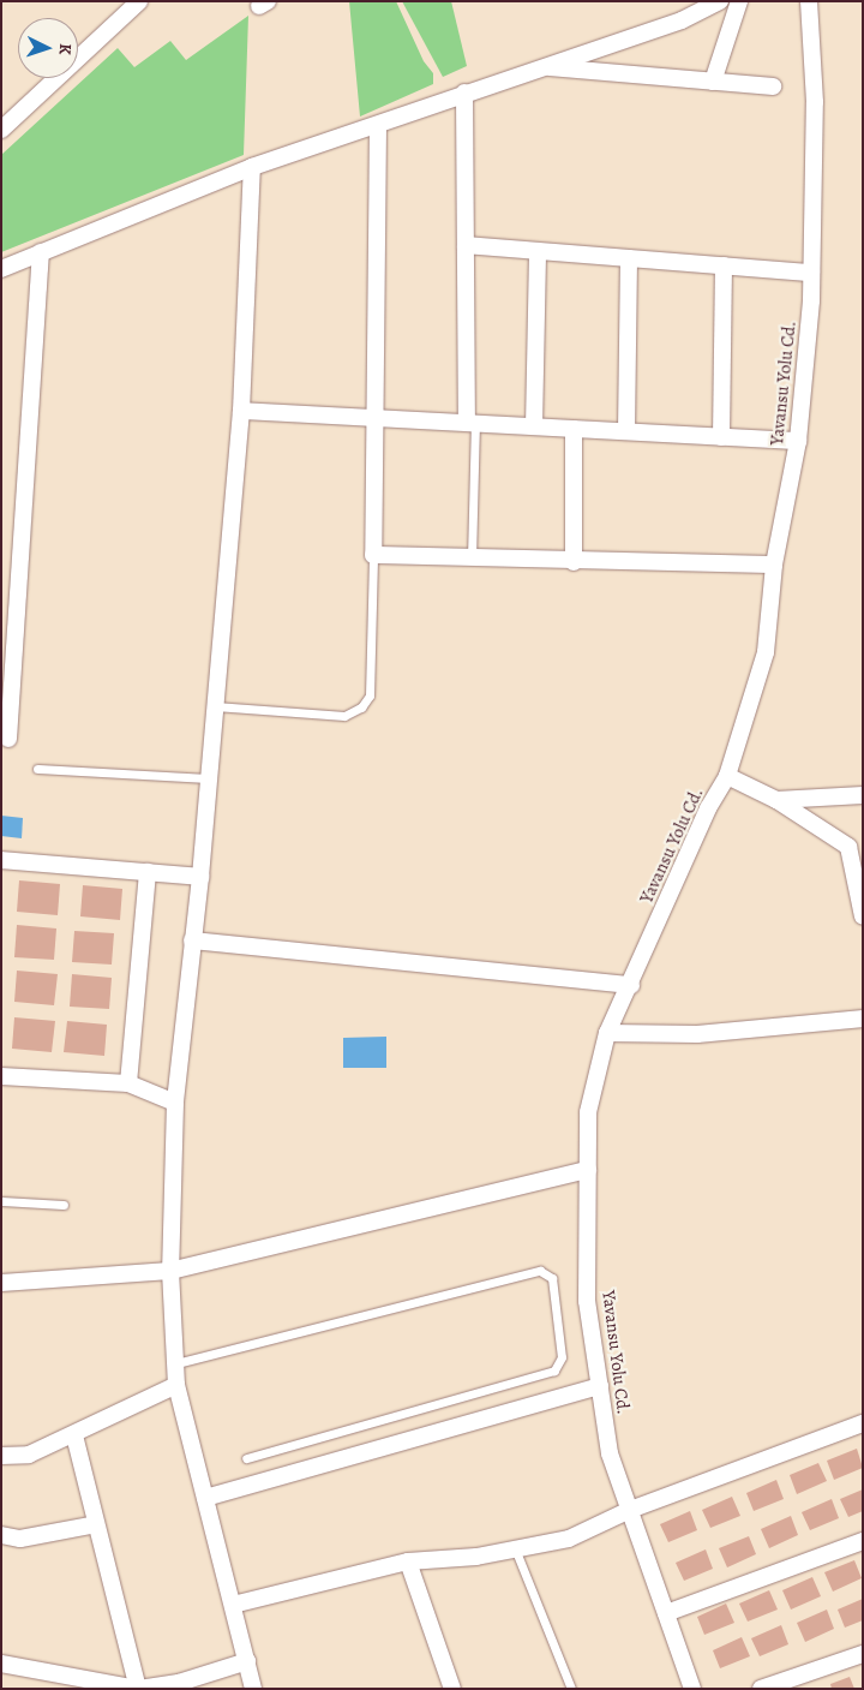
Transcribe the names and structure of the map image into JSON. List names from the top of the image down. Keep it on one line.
{"streets":{"street":["Yavansu Yolu Cd."]},"north":"right"}
